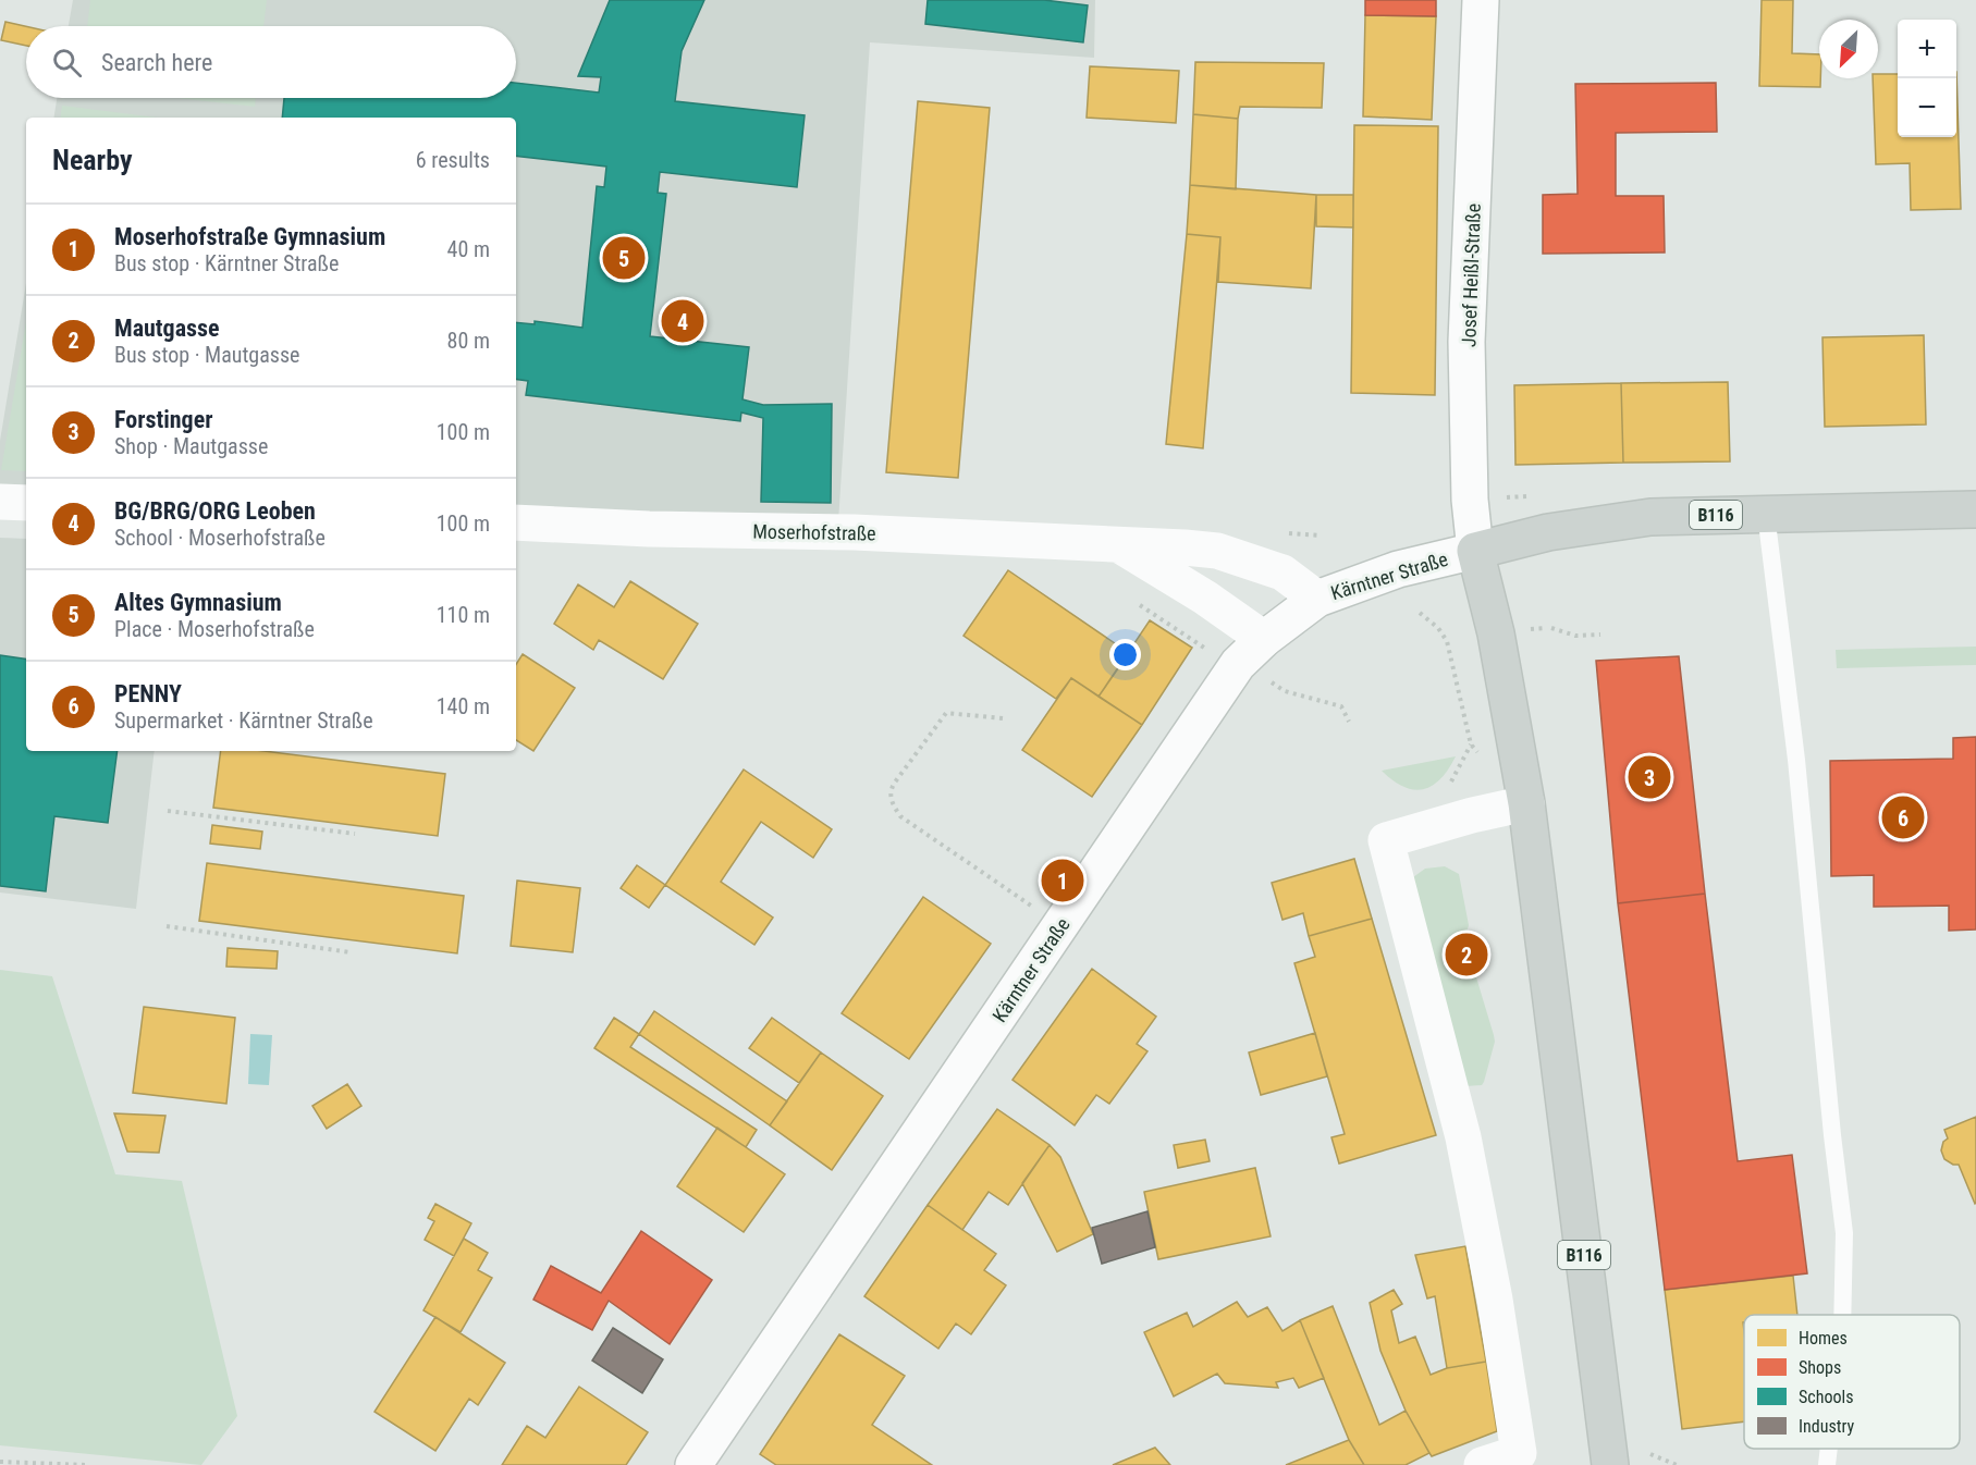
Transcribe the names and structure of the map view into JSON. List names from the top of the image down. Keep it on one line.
{"streets":{"main road":["B116"],"street":["Josef Heißl-Straße","Moserhofstraße","Kärntner Straße"]},"crossings":[["Josef Heißl-Straße","B116"],["Josef Heißl-Straße","Kärntner Straße"],["B116","Kärntner Straße"],["Moserhofstraße","Kärntner Straße"]],"legend":["Homes","Shops","Schools","Industry"],"north":"bottom left","page":{"map_buttons":["+","−"],"search":"Search here","heading":["Nearby","6 results"],"list":[{"mark":"1","name":"Moserhofstraße Gymnasium","note":"Bus stop · Kärntner Straße","value":"40 m"},{"mark":"2","name":"Mautgasse","note":"Bus stop · Mautgasse","value":"80 m"},{"mark":"3","name":"Forstinger","note":"Shop · Mautgasse","value":"100 m"},{"mark":"4","name":"BG/BRG/ORG Leoben","note":"School · Moserhofstraße","value":"100 m"},{"mark":"5","name":"Altes Gymnasium","note":"Place · Moserhofstraße","value":"110 m"},{"mark":"6","name":"PENNY","note":"Supermarket · Kärntner Straße","value":"140 m"}],"pins":["5","4","3","6","1","2"]}}
